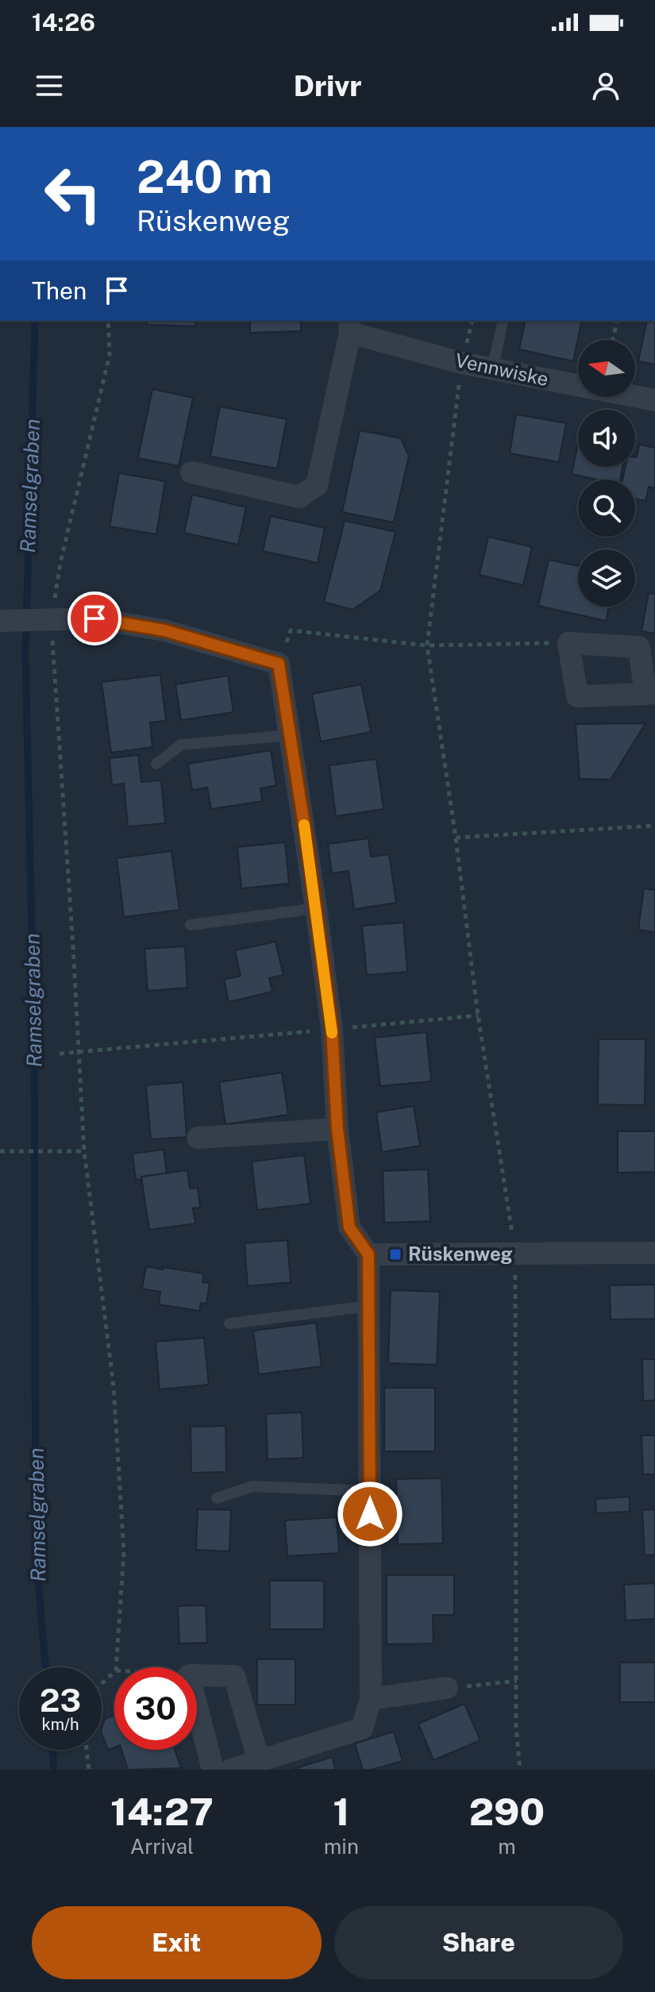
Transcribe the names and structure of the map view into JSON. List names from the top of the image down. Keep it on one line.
{"streets":{"street":["Vennwiske"]},"water":["Ramselgraben"],"places":{"transit":["Rüskenweg"]},"north":"left","page":{"status":"14:26","header":"Drivr","turn":["240 m","Rüskenweg"],"then":"Then","speed":"23 km/h","limit":"30","eta":["14:27","Arrival","1","min","290","m"],"buttons":["Exit","Share"]}}
